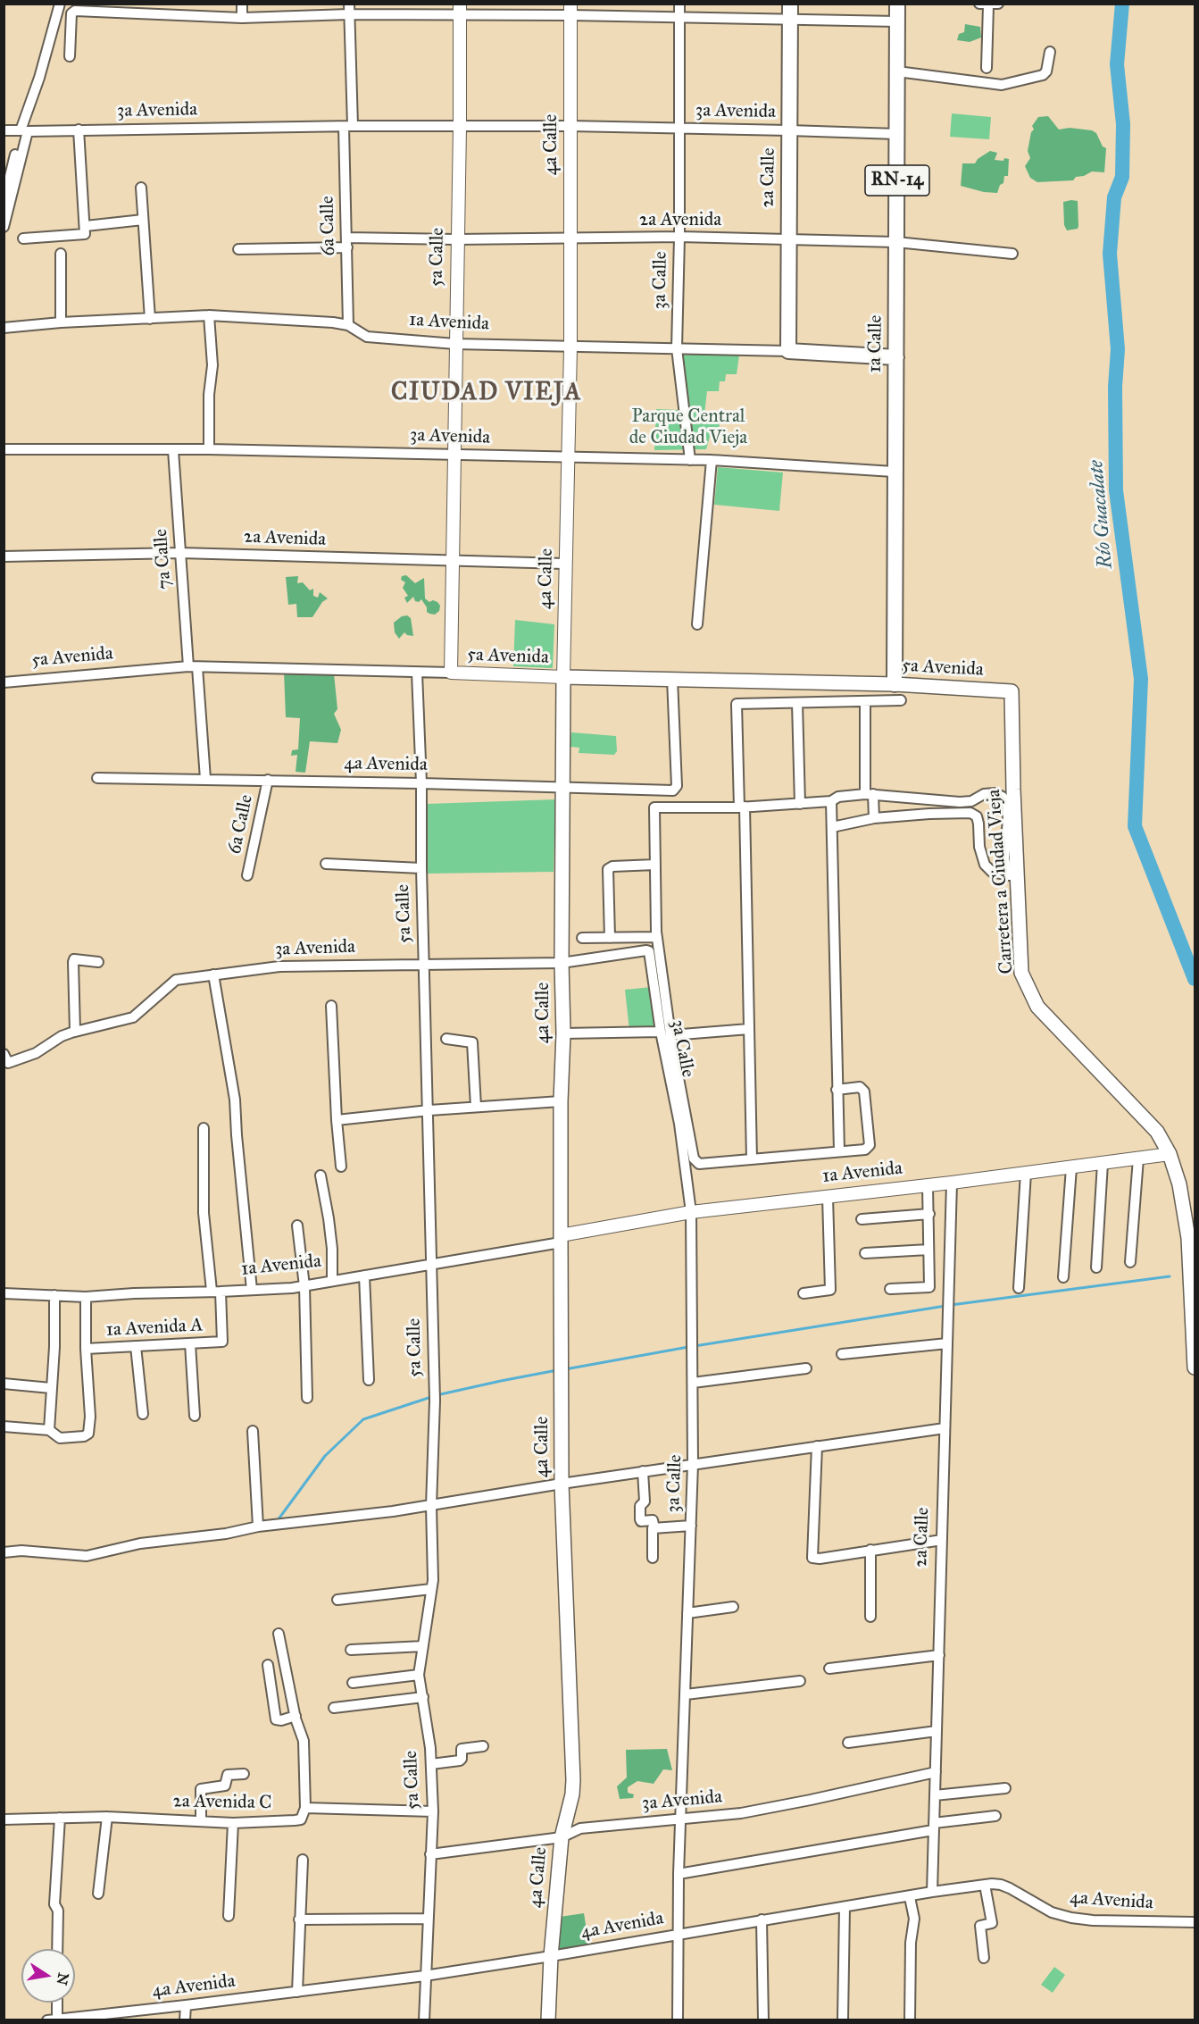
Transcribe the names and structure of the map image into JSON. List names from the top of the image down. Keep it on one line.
{"streets":{"main road":["4a Calle","2a Calle","RN-14","1a Avenida","1a Calle","5a Avenida","Carretera a Ciudad Vieja"],"street":["3a Avenida","2a Avenida","6a Calle","5a Calle","3a Calle","7a Calle","4a Avenida","1a Avenida A","2a Avenida C"]},"crossings":[["3a Avenida","4a Calle"],["3a Avenida","2a Calle"],["3a Avenida","6a Calle"],["3a Avenida","5a Calle"],["3a Avenida","3a Calle"],["3a Avenida","1a Calle"],["3a Avenida","7a Calle"],["4a Calle","2a Avenida"],["4a Calle","1a Avenida"],["4a Calle","5a Avenida"],["4a Calle","4a Avenida"],["2a Calle","2a Avenida"],["2a Calle","1a Avenida"],["2a Calle","4a Avenida"],["2a Avenida","6a Calle"],["2a Avenida","5a Calle"],["2a Avenida","3a Calle"],["2a Avenida","1a Calle"],["2a Avenida","7a Calle"],["6a Calle","1a Avenida"],["6a Calle","4a Avenida"],["5a Calle","1a Avenida"],["5a Calle","5a Avenida"],["5a Calle","4a Avenida"],["3a Calle","1a Avenida"],["3a Calle","4a Avenida"],["1a Avenida","1a Calle"],["1a Avenida","Carretera a Ciudad Vieja"],["1a Avenida","1a Avenida A"],["1a Calle","5a Avenida"],["7a Calle","5a Avenida"],["7a Calle","4a Avenida"],["5a Avenida","4a Avenida"],["5a Avenida","Carretera a Ciudad Vieja"]],"districts":["CIUDAD VIEJA"],"water":["Río Guacalate"],"parks":["Parque Central de Ciudad Vieja"],"north":"right"}
